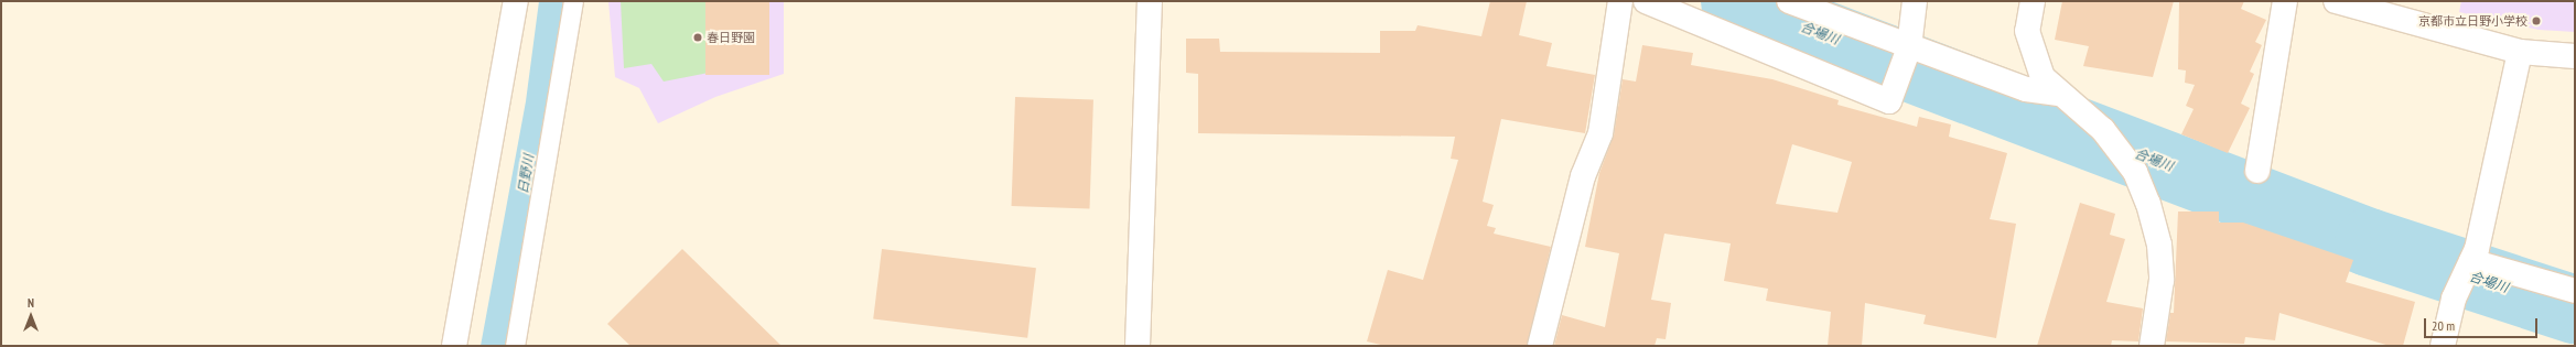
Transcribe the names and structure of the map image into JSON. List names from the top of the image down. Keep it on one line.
{"water":["合場川","日野川"],"places":["京都市立日野小学校","春日野園"],"scale_bar":"20 m","north":"top"}
